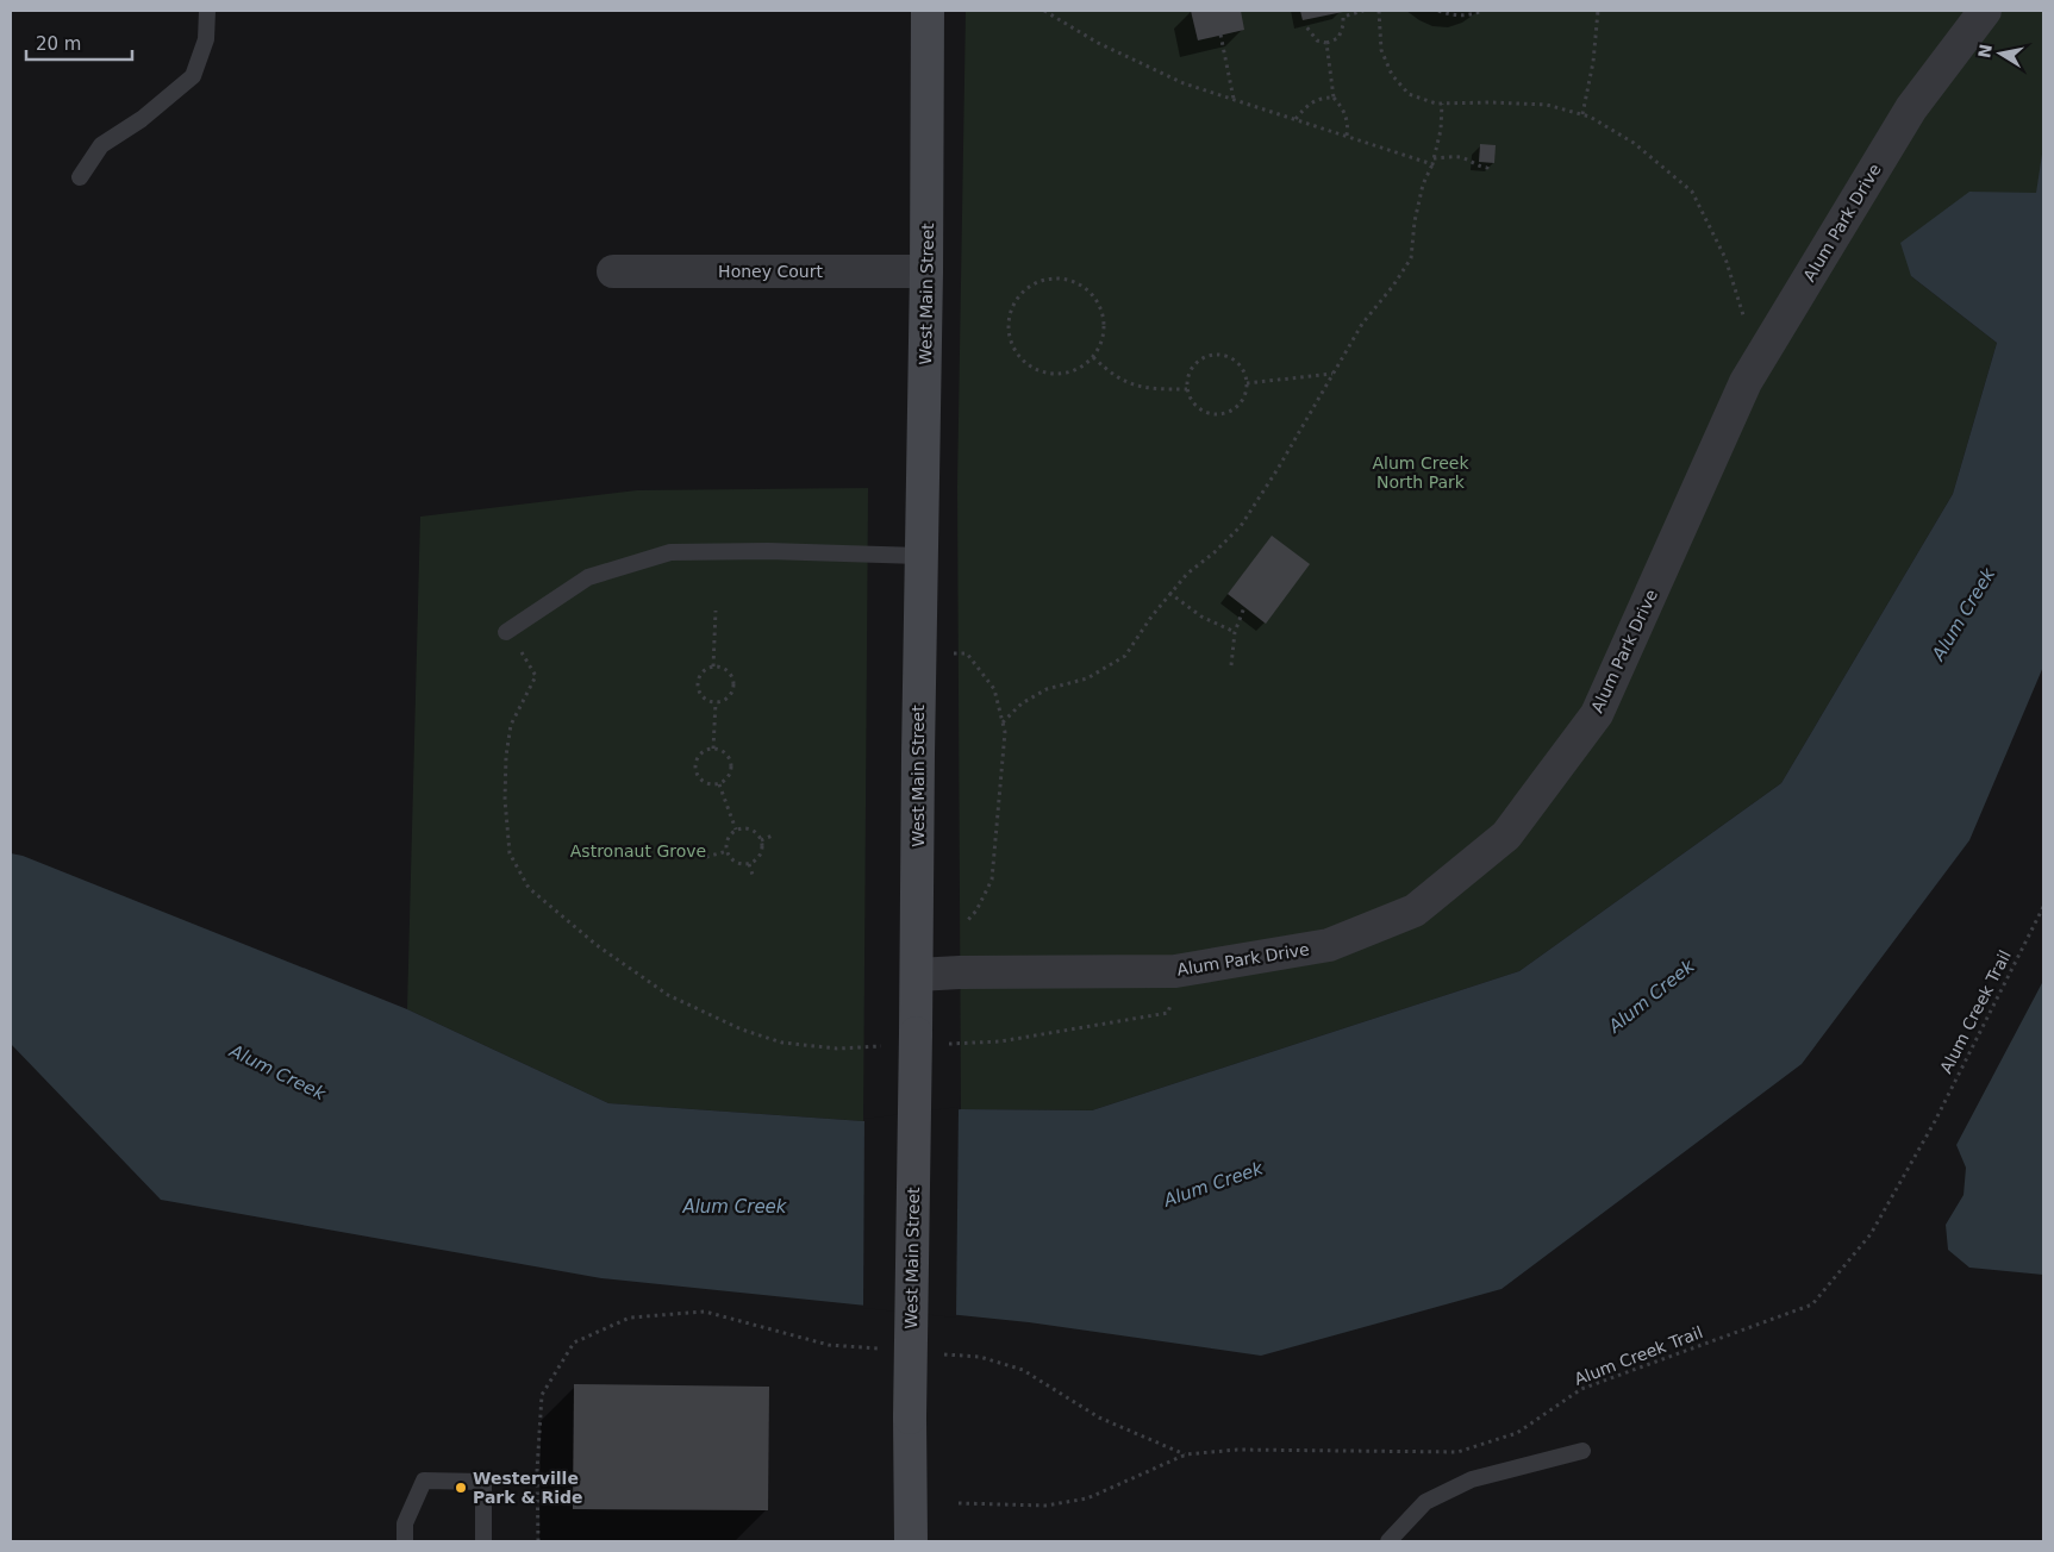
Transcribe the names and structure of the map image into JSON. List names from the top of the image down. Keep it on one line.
{"streets":{"main road":["West Main Street"],"street":["Alum Park Drive","Honey Court"],"path":["Alum Creek Trail"]},"crossings":[["Alum Park Drive","West Main Street"],["Honey Court","West Main Street"]],"water":["Alum Creek"],"parks":["Alum Creek North Park","Astronaut Grove"],"places":["Westerville Park & Ride"],"scale_bar":"20 m","north":"left"}
